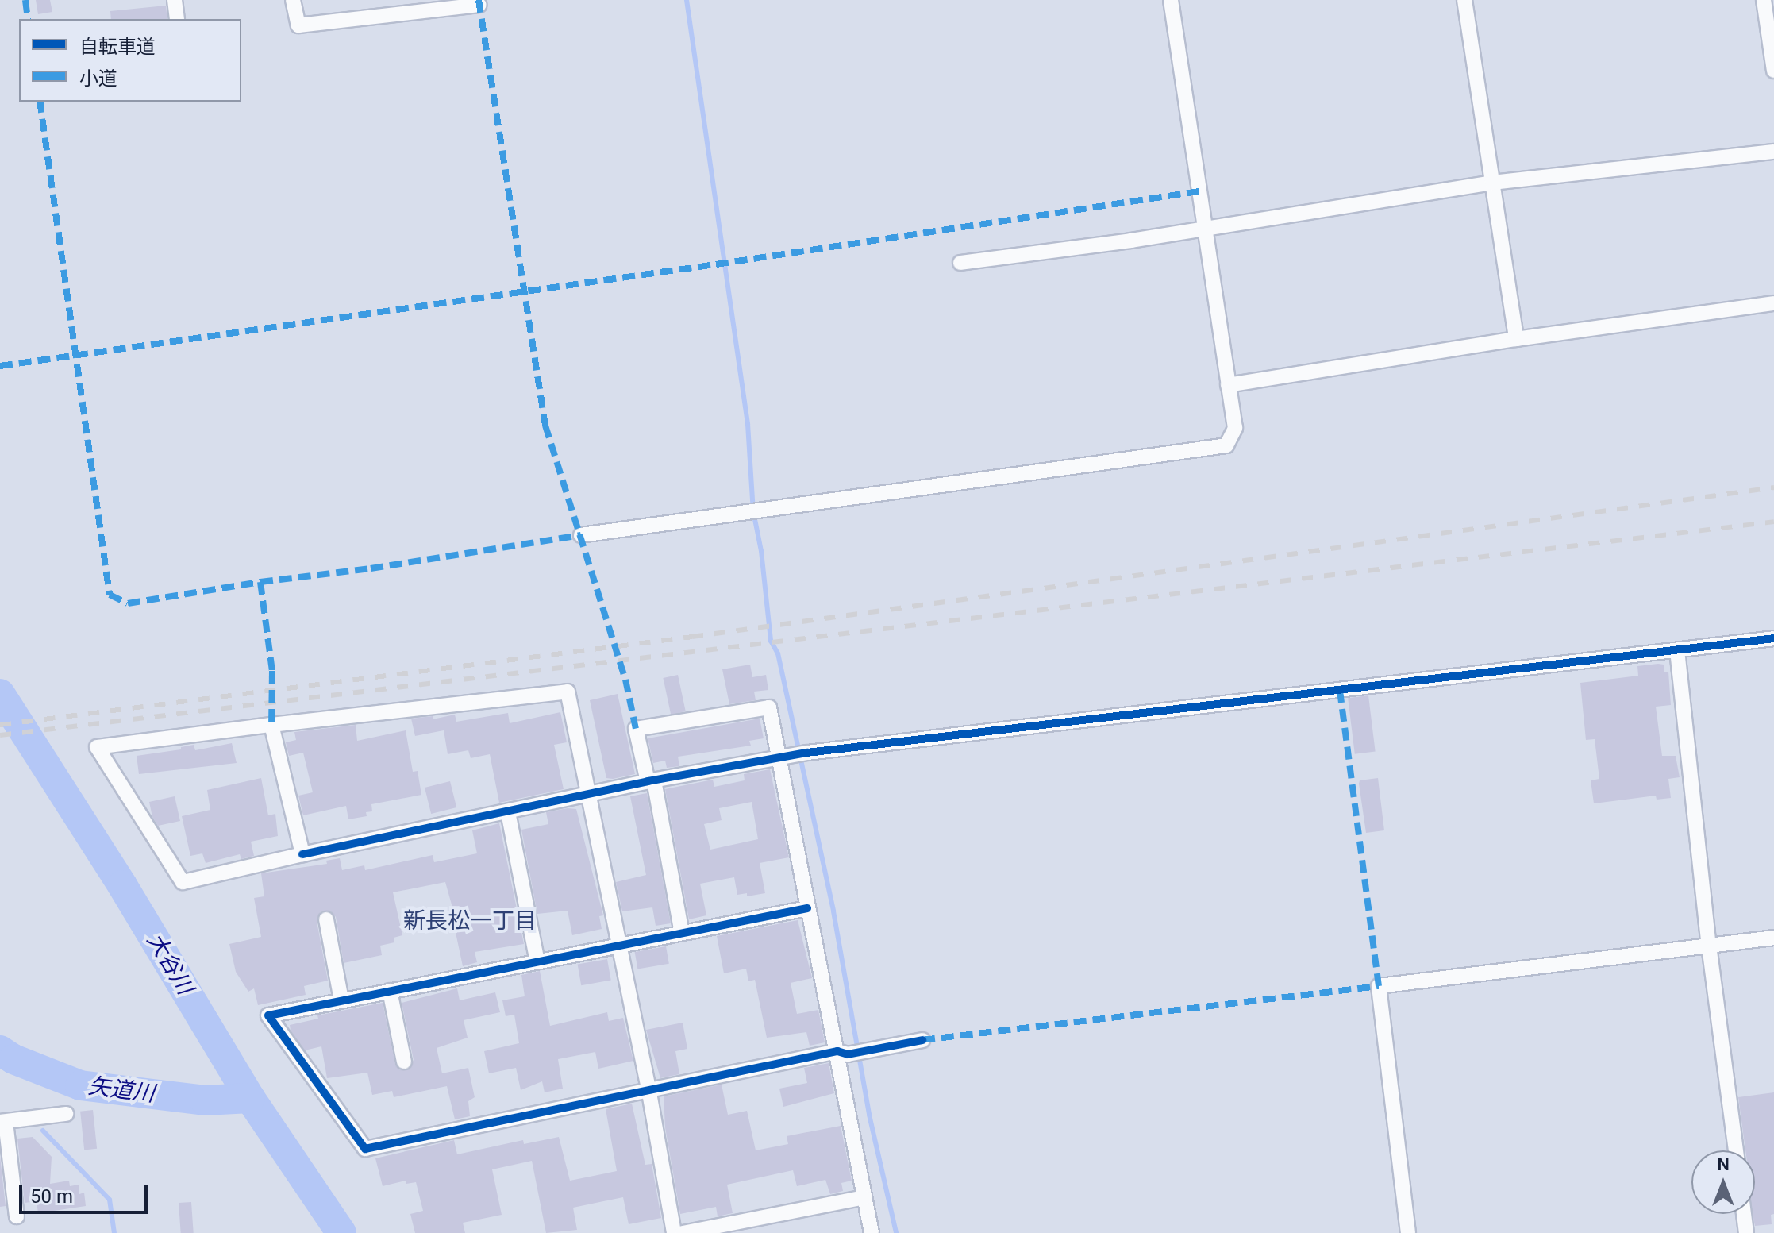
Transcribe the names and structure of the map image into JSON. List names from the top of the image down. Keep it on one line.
{"districts":["新長松一丁目"],"water":["大谷川","矢道川"],"legend":["自転車道","小道"],"scale_bar":"50 m","north":"top"}
